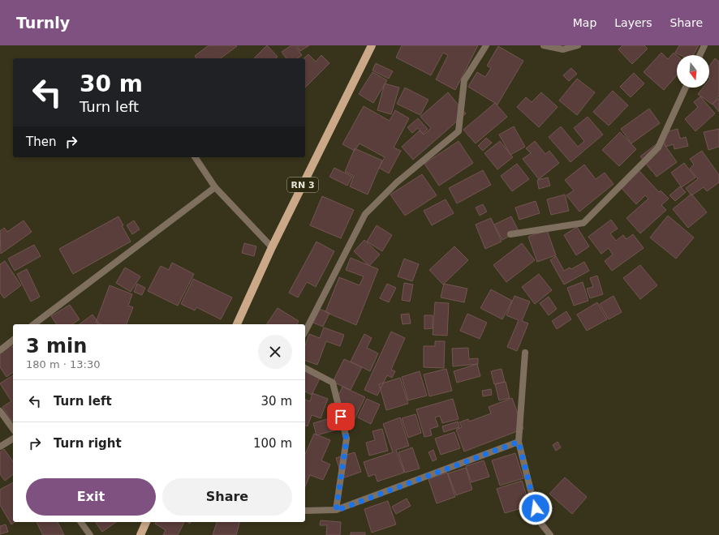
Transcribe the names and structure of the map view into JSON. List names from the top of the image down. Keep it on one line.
{"streets":{"main road":["RN 3"]},"north":"bottom","page":{"header":"Turnly","nav":["Map","Layers","Share"],"turn":["30 m","Turn left"],"then":"Then","heading":["3 min","180 m · 13:30"],"list":[{"name":"Turn left","value":"30 m"},{"name":"Turn right","value":"100 m"}],"buttons":["Exit","Share"]}}
